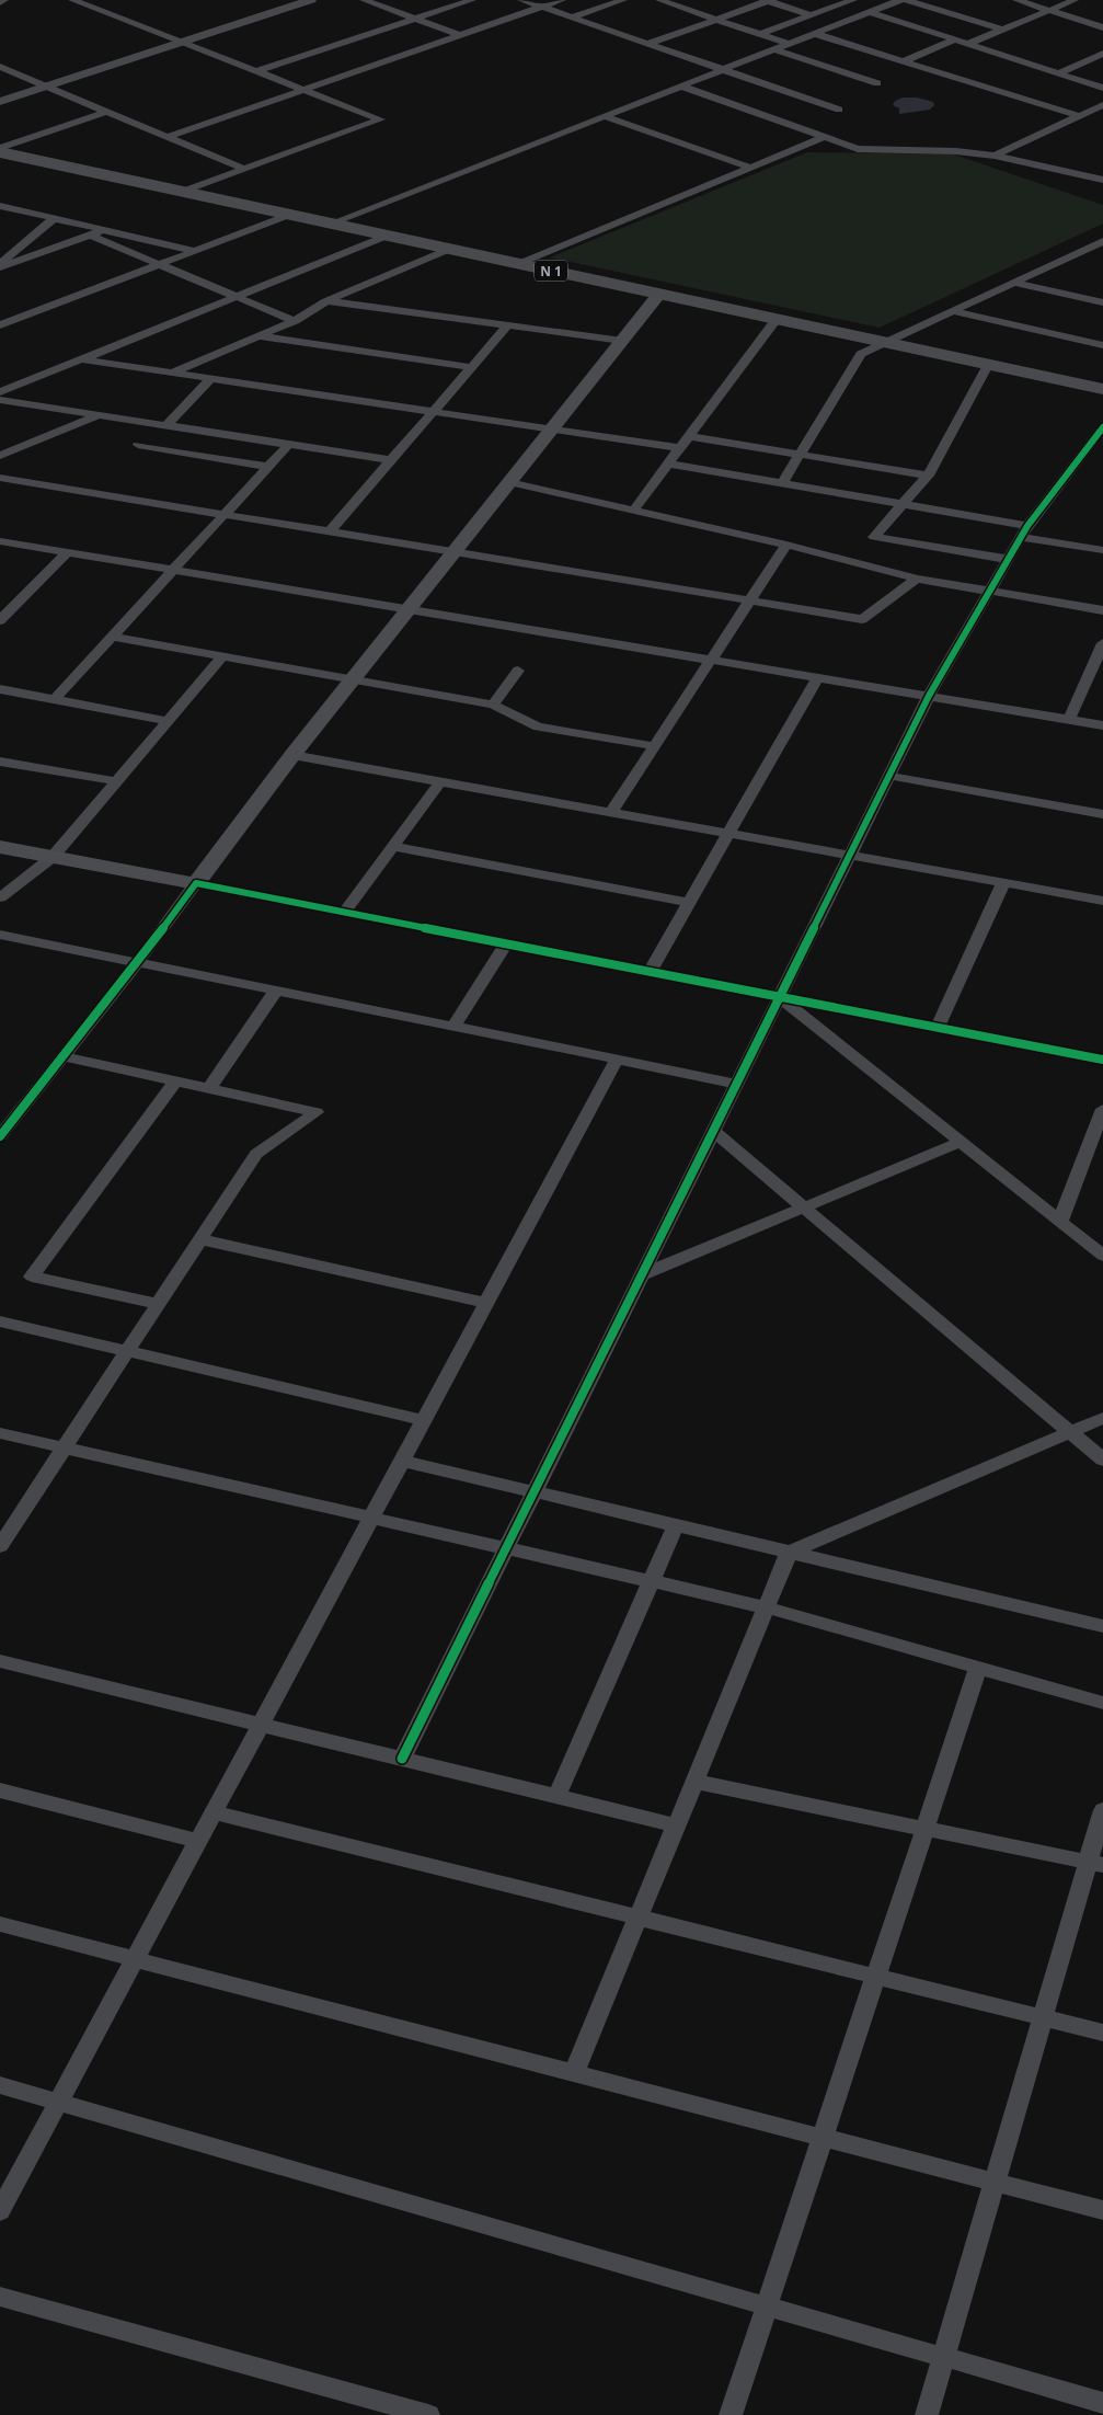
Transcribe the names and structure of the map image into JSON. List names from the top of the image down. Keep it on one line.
{"streets":{"highway":["N 1"]}}
